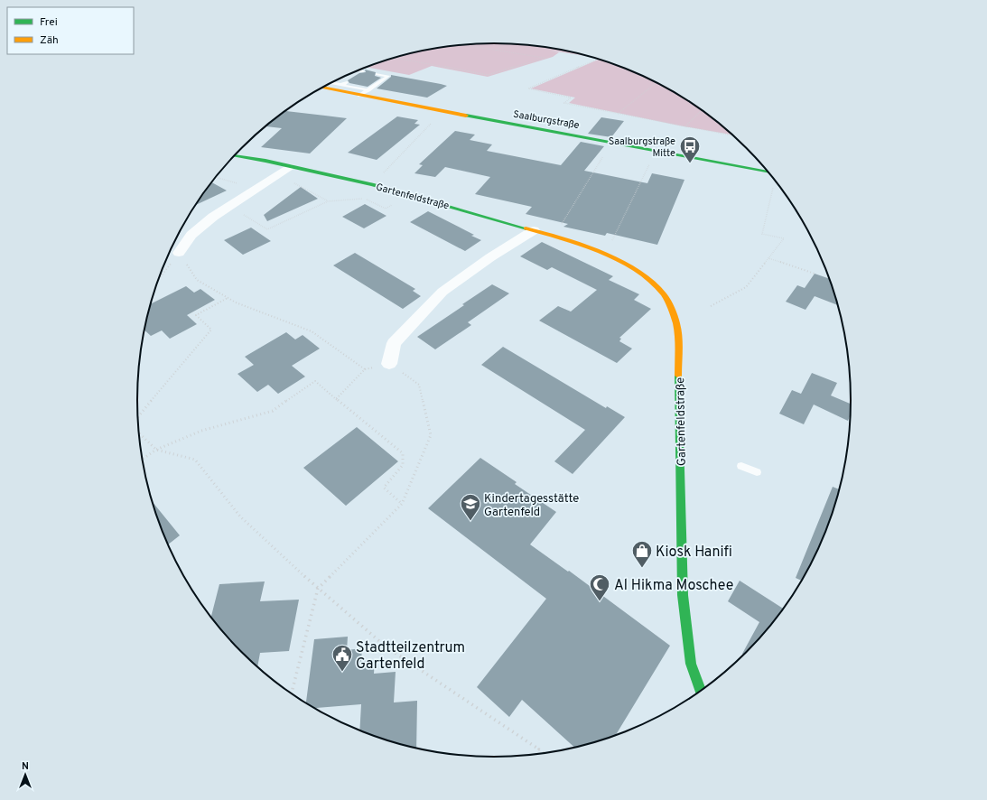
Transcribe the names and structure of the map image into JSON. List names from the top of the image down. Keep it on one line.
{"streets":{"street":["Saalburgstraße","Gartenfeldstraße"]},"places":{"bus stop":["Saalburgstraße Mitte"],"school or university":["Kindertagesstätte Gartenfeld"],"shop":["Kiosk Hanifi"],"mosque":["Al Hikma Moschee"],"public building":["Stadtteilzentrum Gartenfeld"]},"legend":["Frei","Zäh"],"north":"top"}
